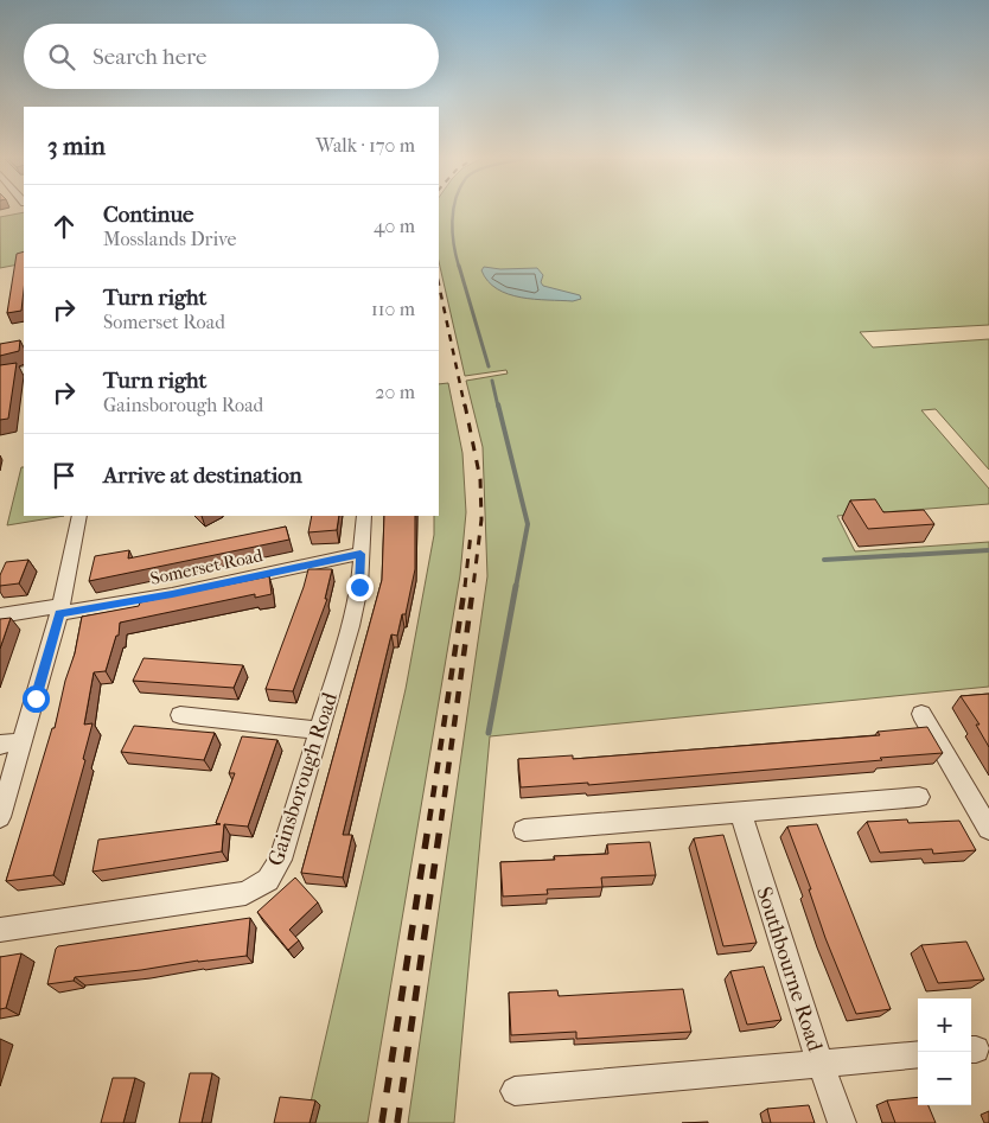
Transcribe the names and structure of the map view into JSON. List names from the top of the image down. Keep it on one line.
{"streets":{"street":["Somerset Road","Gainsborough Road","Southbourne Road"]},"crossings":[["Somerset Road","Gainsborough Road"]],"page":{"search":"Search here","heading":["3 min","Walk · 170 m"],"list":[["Continue","Mosslands Drive","40 m"],["Turn right","Somerset Road","110 m"],["Turn right","Gainsborough Road","20 m"],"Arrive at destination"],"map_buttons":["+","−"]}}
